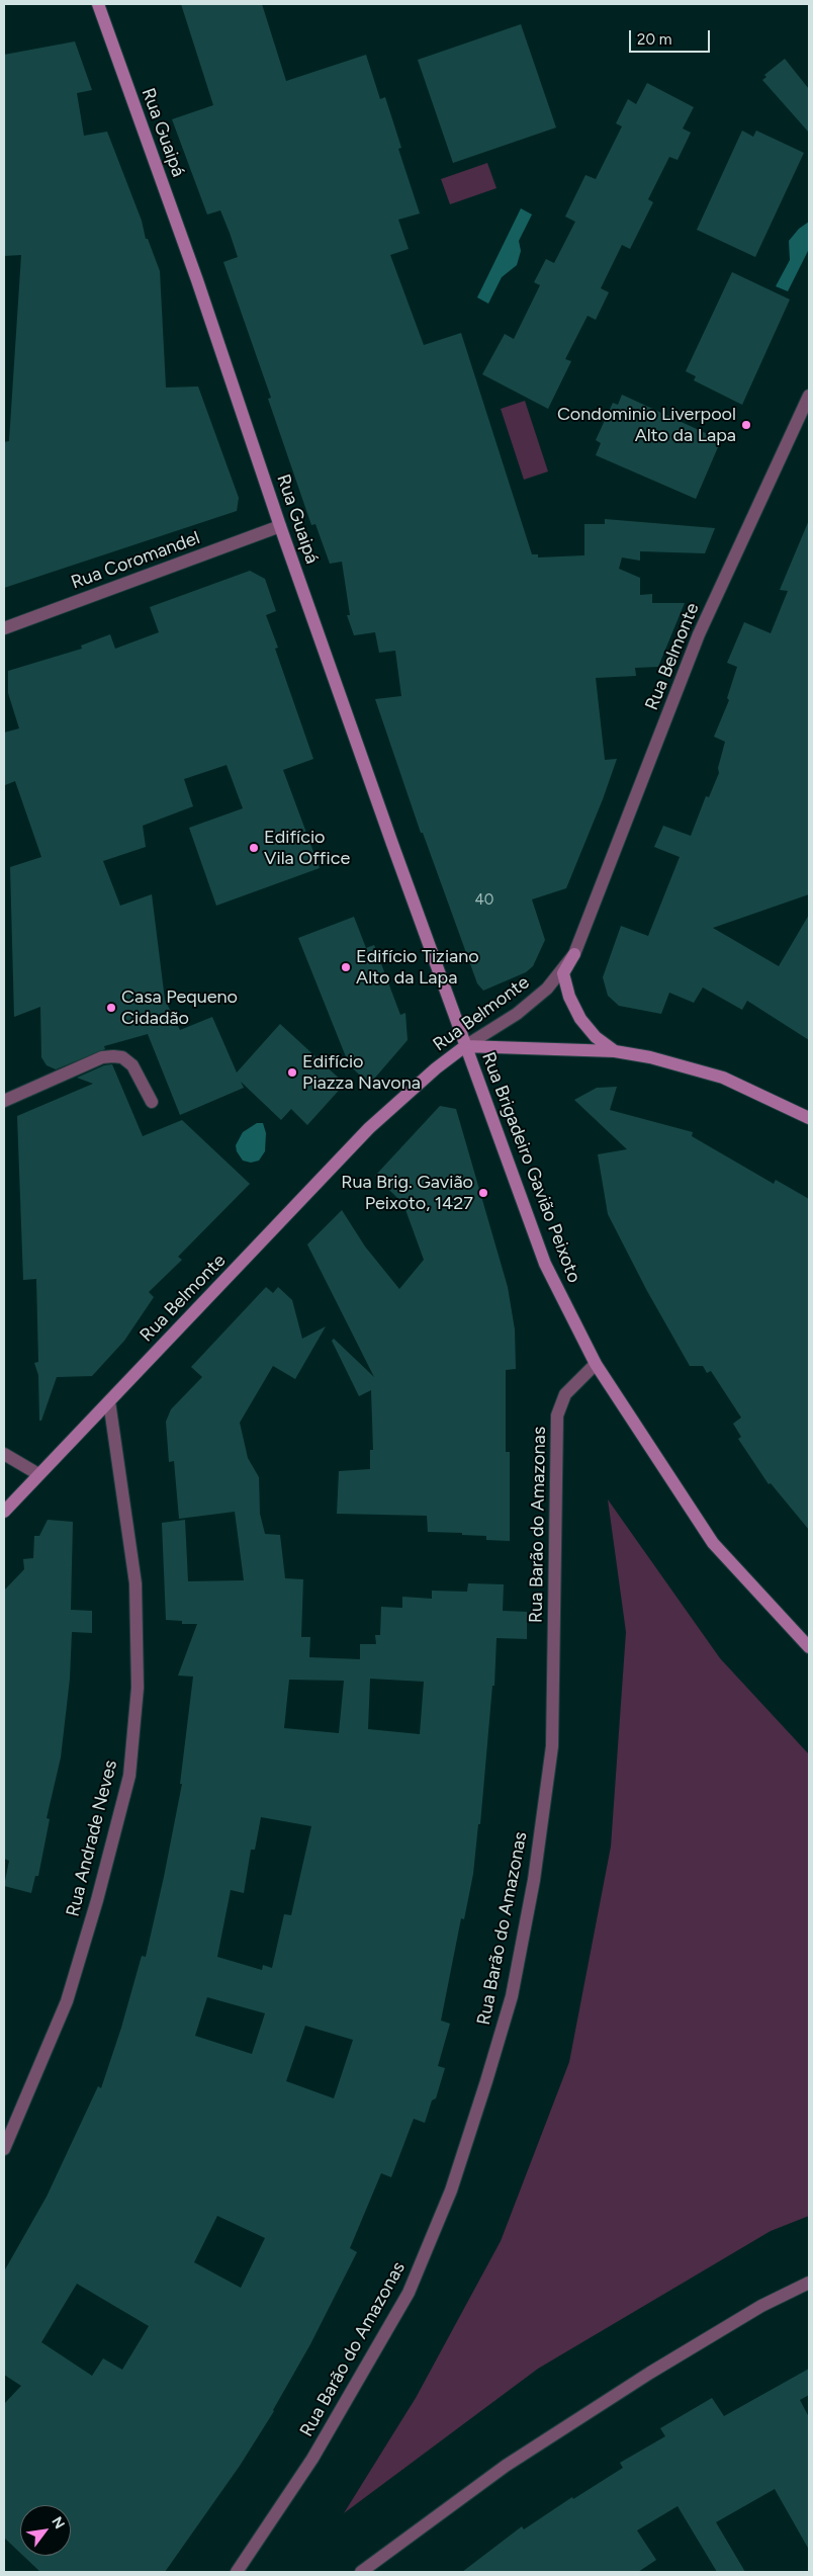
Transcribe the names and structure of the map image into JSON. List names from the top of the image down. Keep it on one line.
{"streets":{"main road":["Rua Guaipá","Rua Belmonte","Rua Brigadeiro Gavião Peixoto"],"street":["Rua Coromandel","Rua Barão do Amazonas","Rua Andrade Neves"]},"crossings":[["Rua Guaipá","Rua Coromandel"],["Rua Guaipá","Rua Belmonte"],["Rua Guaipá","Rua Brigadeiro Gavião Peixoto"],["Rua Belmonte","Rua Brigadeiro Gavião Peixoto"],["Rua Belmonte","Rua Andrade Neves"],["Rua Brigadeiro Gavião Peixoto","Rua Barão do Amazonas"]],"places":["Condominio Liverpool Alto da Lapa","Edifício Vila Office","Edifício Tiziano Alto da Lapa","Casa Pequeno Cidadão","Edifício Piazza Navona","Rua Brig. Gavião Peixoto, 1427"],"house_numbers":["40"],"scale_bar":"20 m","north":"top right"}
